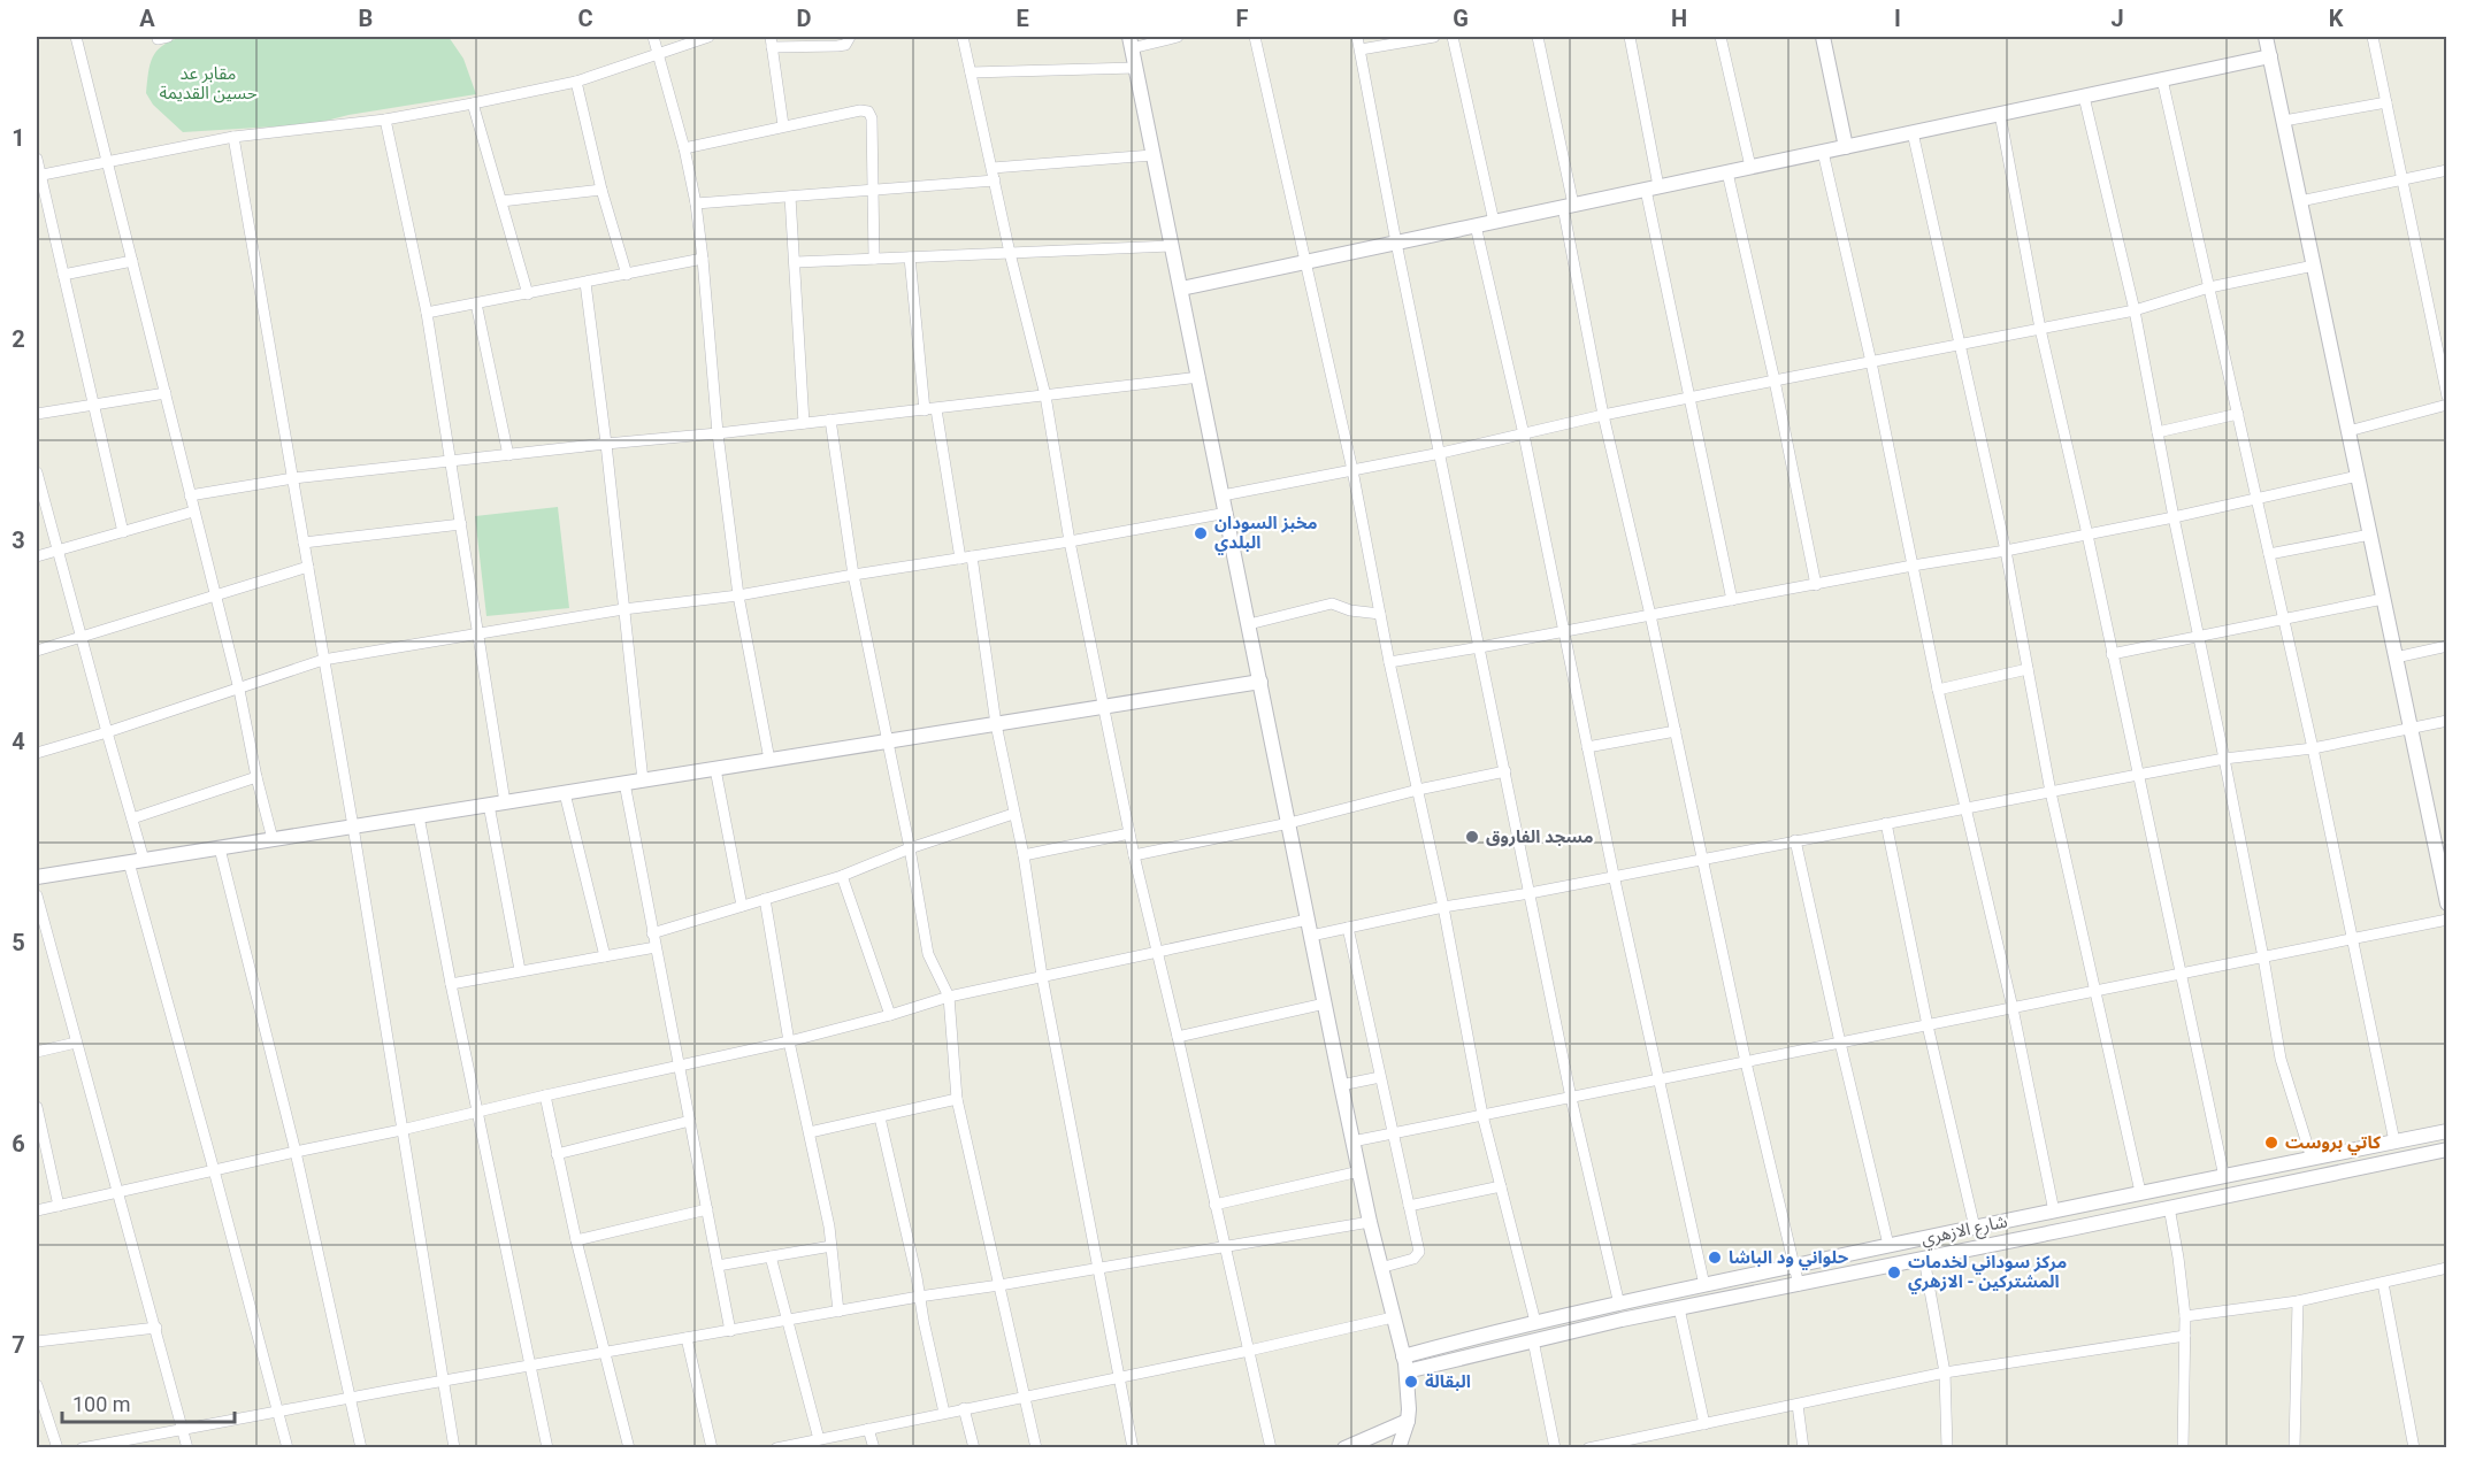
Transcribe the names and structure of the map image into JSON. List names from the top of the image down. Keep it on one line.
{"streets":{"street":["شارع الازهري"]},"parks":["مقابر عد حسين القديمة"],"places":["مخبز السودان البلدي","مسجد الفاروق","كاتي بروست","حلواني ود الباشا","مركز سوداني لخدمات المشتركين - الازهري","البقالة"],"scale_bar":"100 m","grid":{"columns":["A","B","C","D","E","F","G","H","I","J","K"],"rows":["1","2","3","4","5","6","7"]}}
